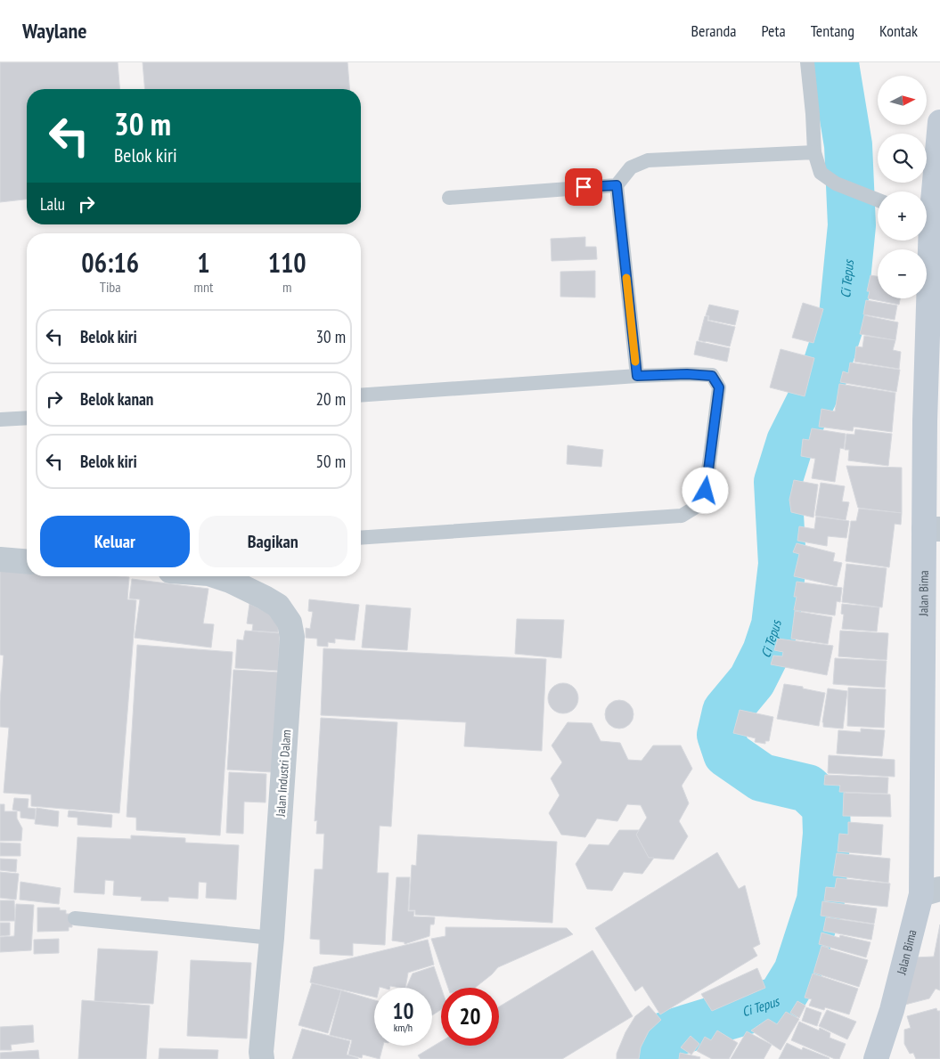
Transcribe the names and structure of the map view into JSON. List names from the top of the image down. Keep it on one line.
{"streets":{"street":["Jalan Bima","Jalan Industri Dalam"]},"water":["Ci Tepus"],"north":"right","page":{"header":"Waylane","nav":["Beranda","Peta","Tentang","Kontak"],"map_buttons":["+","−"],"turn":["30 m","Belok kiri"],"then":"Lalu","eta":["06:16","Tiba","1","mnt","110","m"],"list":[{"name":"Belok kiri","value":"30 m"},{"name":"Belok kanan","value":"20 m"},{"name":"Belok kiri","value":"50 m"}],"buttons":["Keluar","Bagikan"],"speed":"10 km/h","limit":"20"}}
